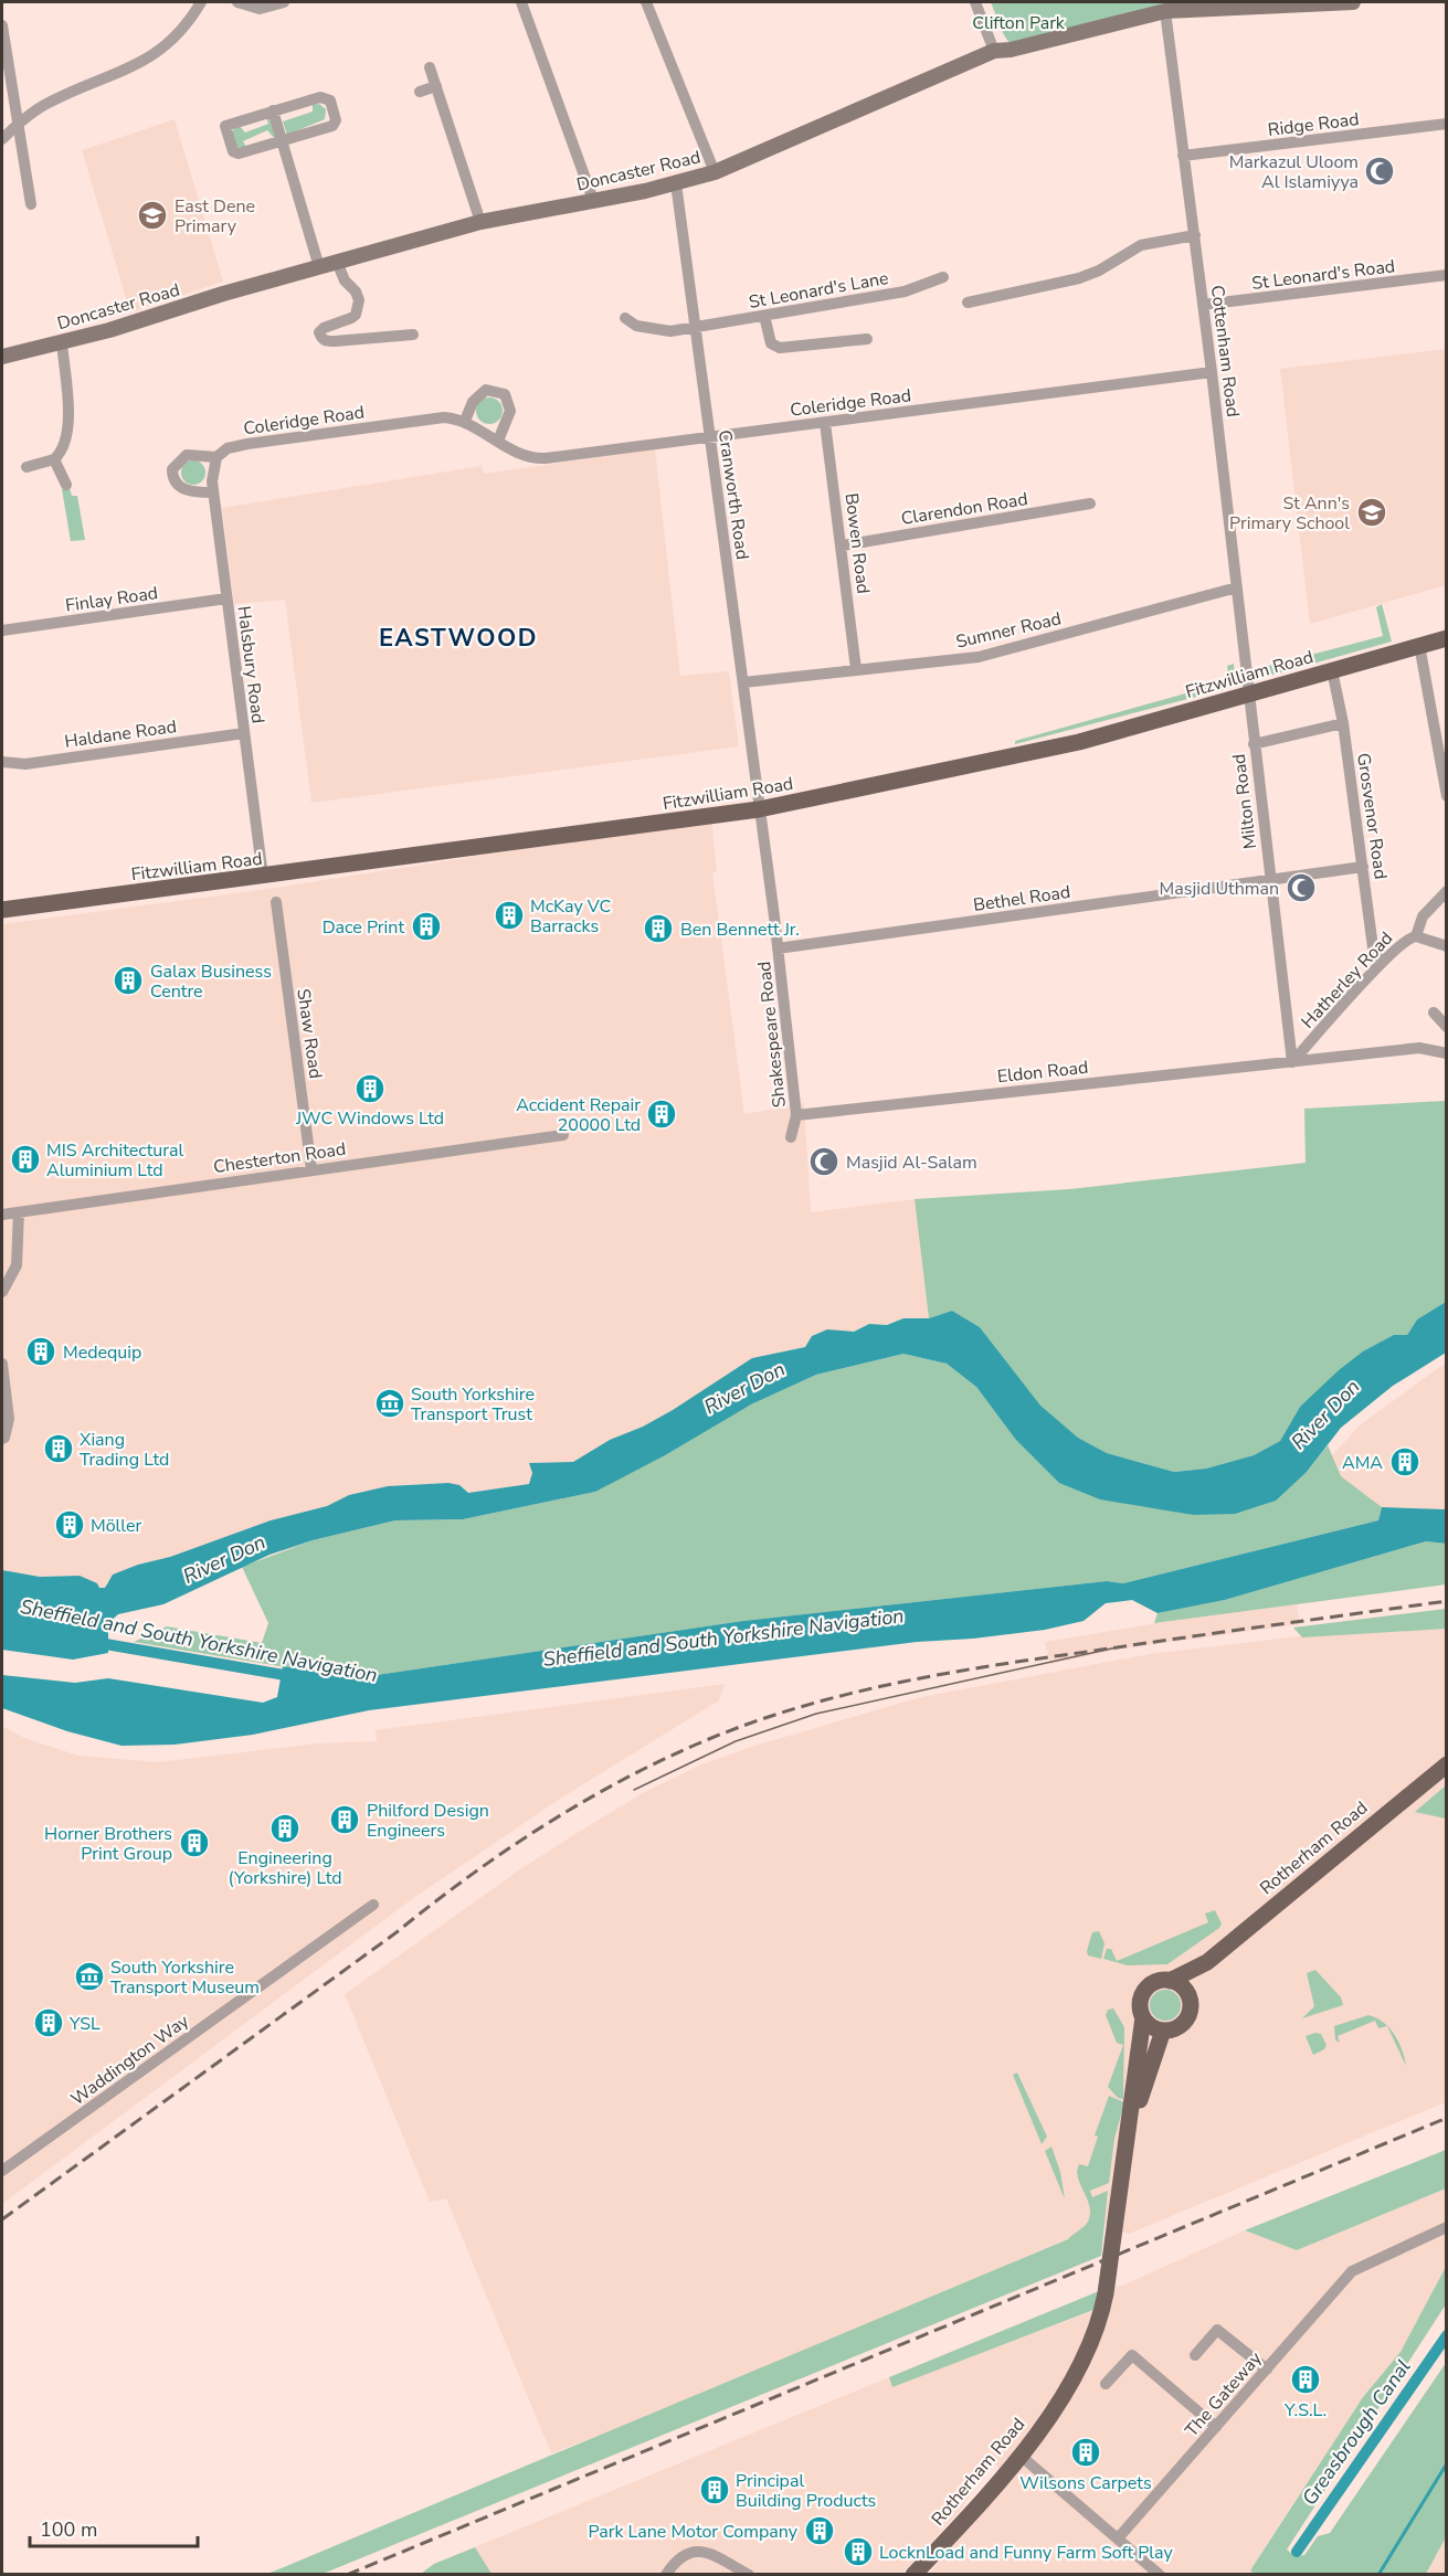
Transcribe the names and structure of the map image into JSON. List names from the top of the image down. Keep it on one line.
{"streets":{"main road":["Fitzwilliam Road","Rotherham Road"],"street":["Ridge Road","Doncaster Road","St Leonard's Road","St Leonard's Lane","Cottenham Road","Coleridge Road","Cranworth Road","Clarendon Road","Bowen Road","Finlay Road","Sumner Road","Halsbury Road","Haldane Road","Milton Road","Grosvenor Road","Bethel Road","Hatherley Road","Shaw Road","Shakespeare Road","Eldon Road","Chesterton Road","Waddington Way","The Gateway"]},"crossings":[["Ridge Road","Cottenham Road"],["Doncaster Road","Cottenham Road"],["Doncaster Road","Cranworth Road"],["St Leonard's Road","Cottenham Road"],["St Leonard's Lane","Cranworth Road"],["Cottenham Road","Coleridge Road"],["Cottenham Road","Sumner Road"],["Cottenham Road","Fitzwilliam Road"],["Cottenham Road","Milton Road"],["Coleridge Road","Cranworth Road"],["Coleridge Road","Bowen Road"],["Coleridge Road","Halsbury Road"],["Cranworth Road","Sumner Road"],["Cranworth Road","Fitzwilliam Road"],["Cranworth Road","Shakespeare Road"],["Clarendon Road","Bowen Road"],["Bowen Road","Sumner Road"],["Finlay Road","Halsbury Road"],["Halsbury Road","Fitzwilliam Road"],["Halsbury Road","Haldane Road"],["Fitzwilliam Road","Milton Road"],["Fitzwilliam Road","Grosvenor Road"],["Fitzwilliam Road","Shakespeare Road"],["Milton Road","Bethel Road"],["Milton Road","Hatherley Road"],["Milton Road","Eldon Road"],["Grosvenor Road","Bethel Road"],["Grosvenor Road","Hatherley Road"],["Bethel Road","Shakespeare Road"],["Hatherley Road","Eldon Road"],["Shaw Road","Chesterton Road"],["Shakespeare Road","Eldon Road"]],"districts":["EASTWOOD"],"water":["River Don","Sheffield and South Yorkshire Navigation","Greasbrough Canal"],"parks":["Clifton Park"],"places":{"mosque":["Markazul Uloom Al Islamiyya","Masjid Uthman","Masjid Al-Salam"],"school or university":["East Dene Primary","St Ann's Primary School"],"building":["McKay VC Barracks","Dace Print","Ben Bennett Jr.","Galax Business Centre","JWC Windows Ltd","Accident Repair 20000 Ltd","MIS Architectural Aluminium Ltd","Medequip","Xiang Trading Ltd","AMA","Möller","Philford Design Engineers","Engineering (Yorkshire) Ltd","Horner Brothers Print Group","YSL","Y.S.L.","Wilsons Carpets","Principal Building Products","Park Lane Motor Company","LocknLoad and Funny Farm Soft Play"],"museum":["South Yorkshire Transport Trust","South Yorkshire Transport Museum"]},"scale_bar":"100 m"}
